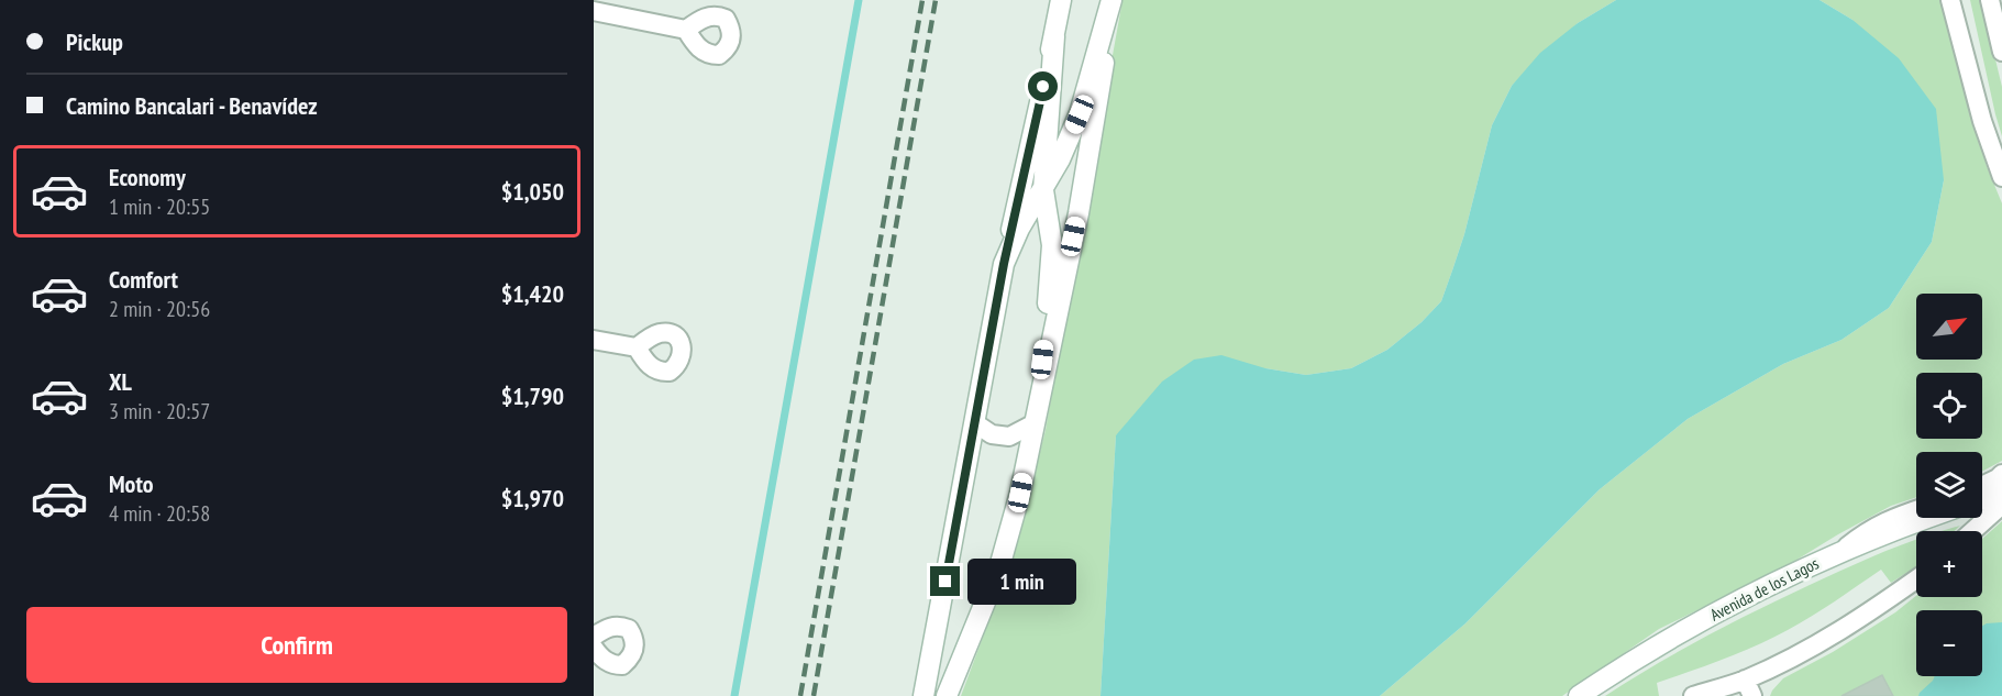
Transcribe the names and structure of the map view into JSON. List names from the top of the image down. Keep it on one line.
{"streets":{"main road":["Avenida de los Lagos"]},"north":"top right","page":{"banner":["Pickup","Camino Bancalari - Benavídez"],"list":[{"name":"Economy","note":"1 min · 20:55","value":"$1,050"},{"name":"Comfort","note":"2 min · 20:56","value":"$1,420"},{"name":"XL","note":"3 min · 20:57","value":"$1,790"},{"name":"Moto","note":"4 min · 20:58","value":"$1,970"}],"map_buttons":["+","−"],"bubble":"1 min","buttons":"Confirm"}}
